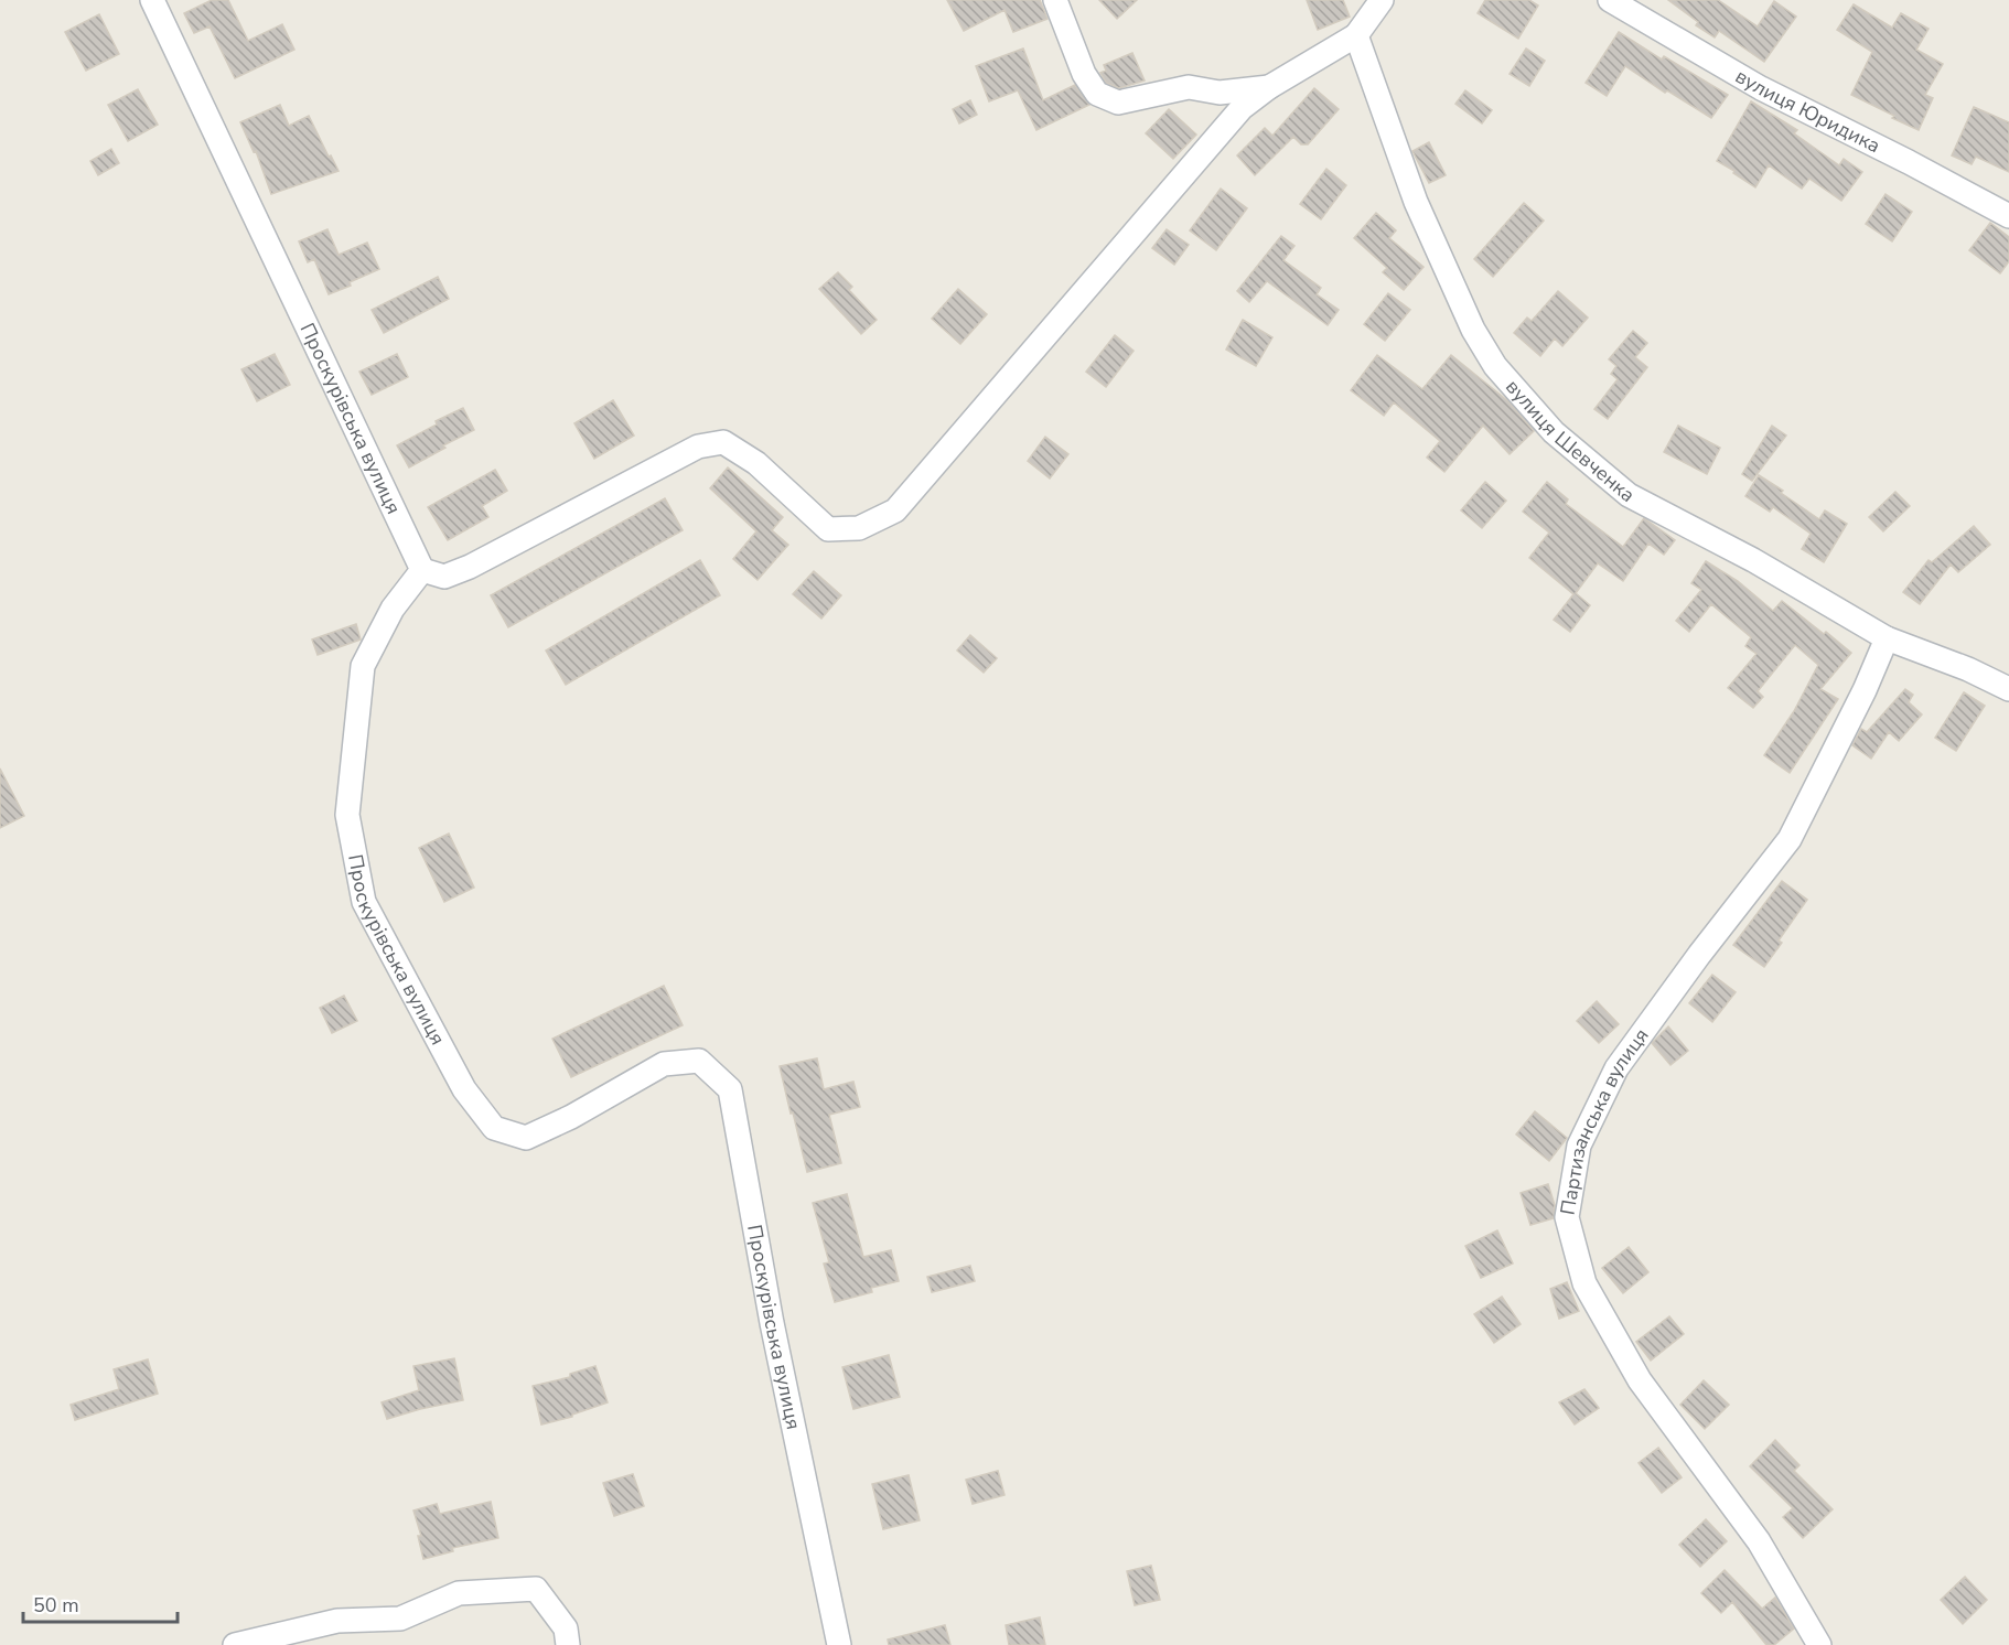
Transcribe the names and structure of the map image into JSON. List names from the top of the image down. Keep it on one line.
{"streets":{"street":["вулиця Юридика","Проскурівська вулиця","вулиця Шевченка","Партизанська вулиця"]},"crossings":[["вулиця Шевченка","Партизанська вулиця"]],"scale_bar":"50 m"}
